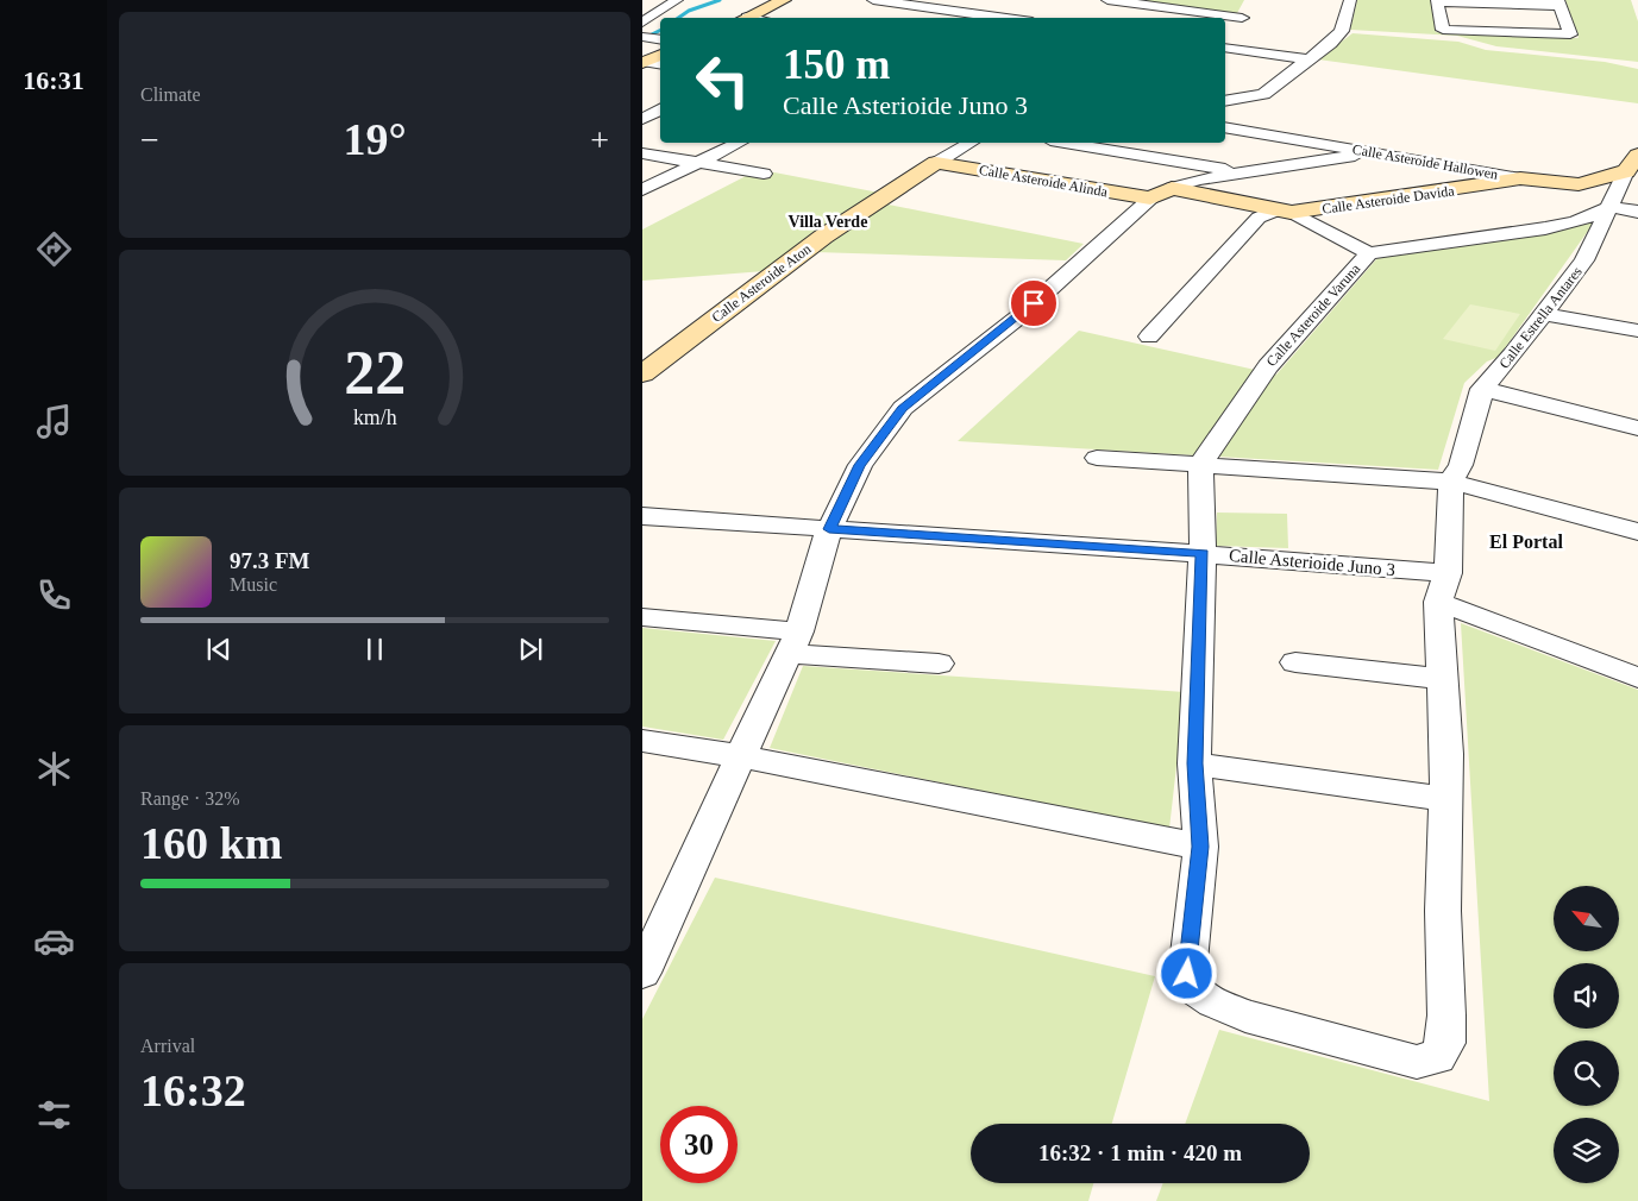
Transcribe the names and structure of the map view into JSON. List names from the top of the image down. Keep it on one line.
{"streets":{"street":["Calle Asteroide Hallowen","Calle Asteroide Alinda","Calle Asteroide Davida","Calle Asteroide Aton","Calle Asteroide Varuna","Calle Estrella Antares","Calle Asterioide Juno 3"]},"crossings":[["Calle Asteroide Hallowen","Calle Asteroide Davida"],["Calle Asteroide Hallowen","Calle Estrella Antares"],["Calle Asteroide Alinda","Calle Asteroide Aton"],["Calle Asteroide Varuna","Calle Estrella Antares"]],"districts":["Villa Verde","El Portal"],"north":"top left","page":{"tabs":"16:31","tile":["Climate",["Range · 32%","160 km"],["Arrival","16:32"]],"turn":["150 m","Calle Asterioide Juno 3"],"heat":["−","19°","+"],"song":["97.3 FM","Music"],"limit":"30","trip":"16:32 · 1 min · 420 m","gauge":["22","km/h"]}}
